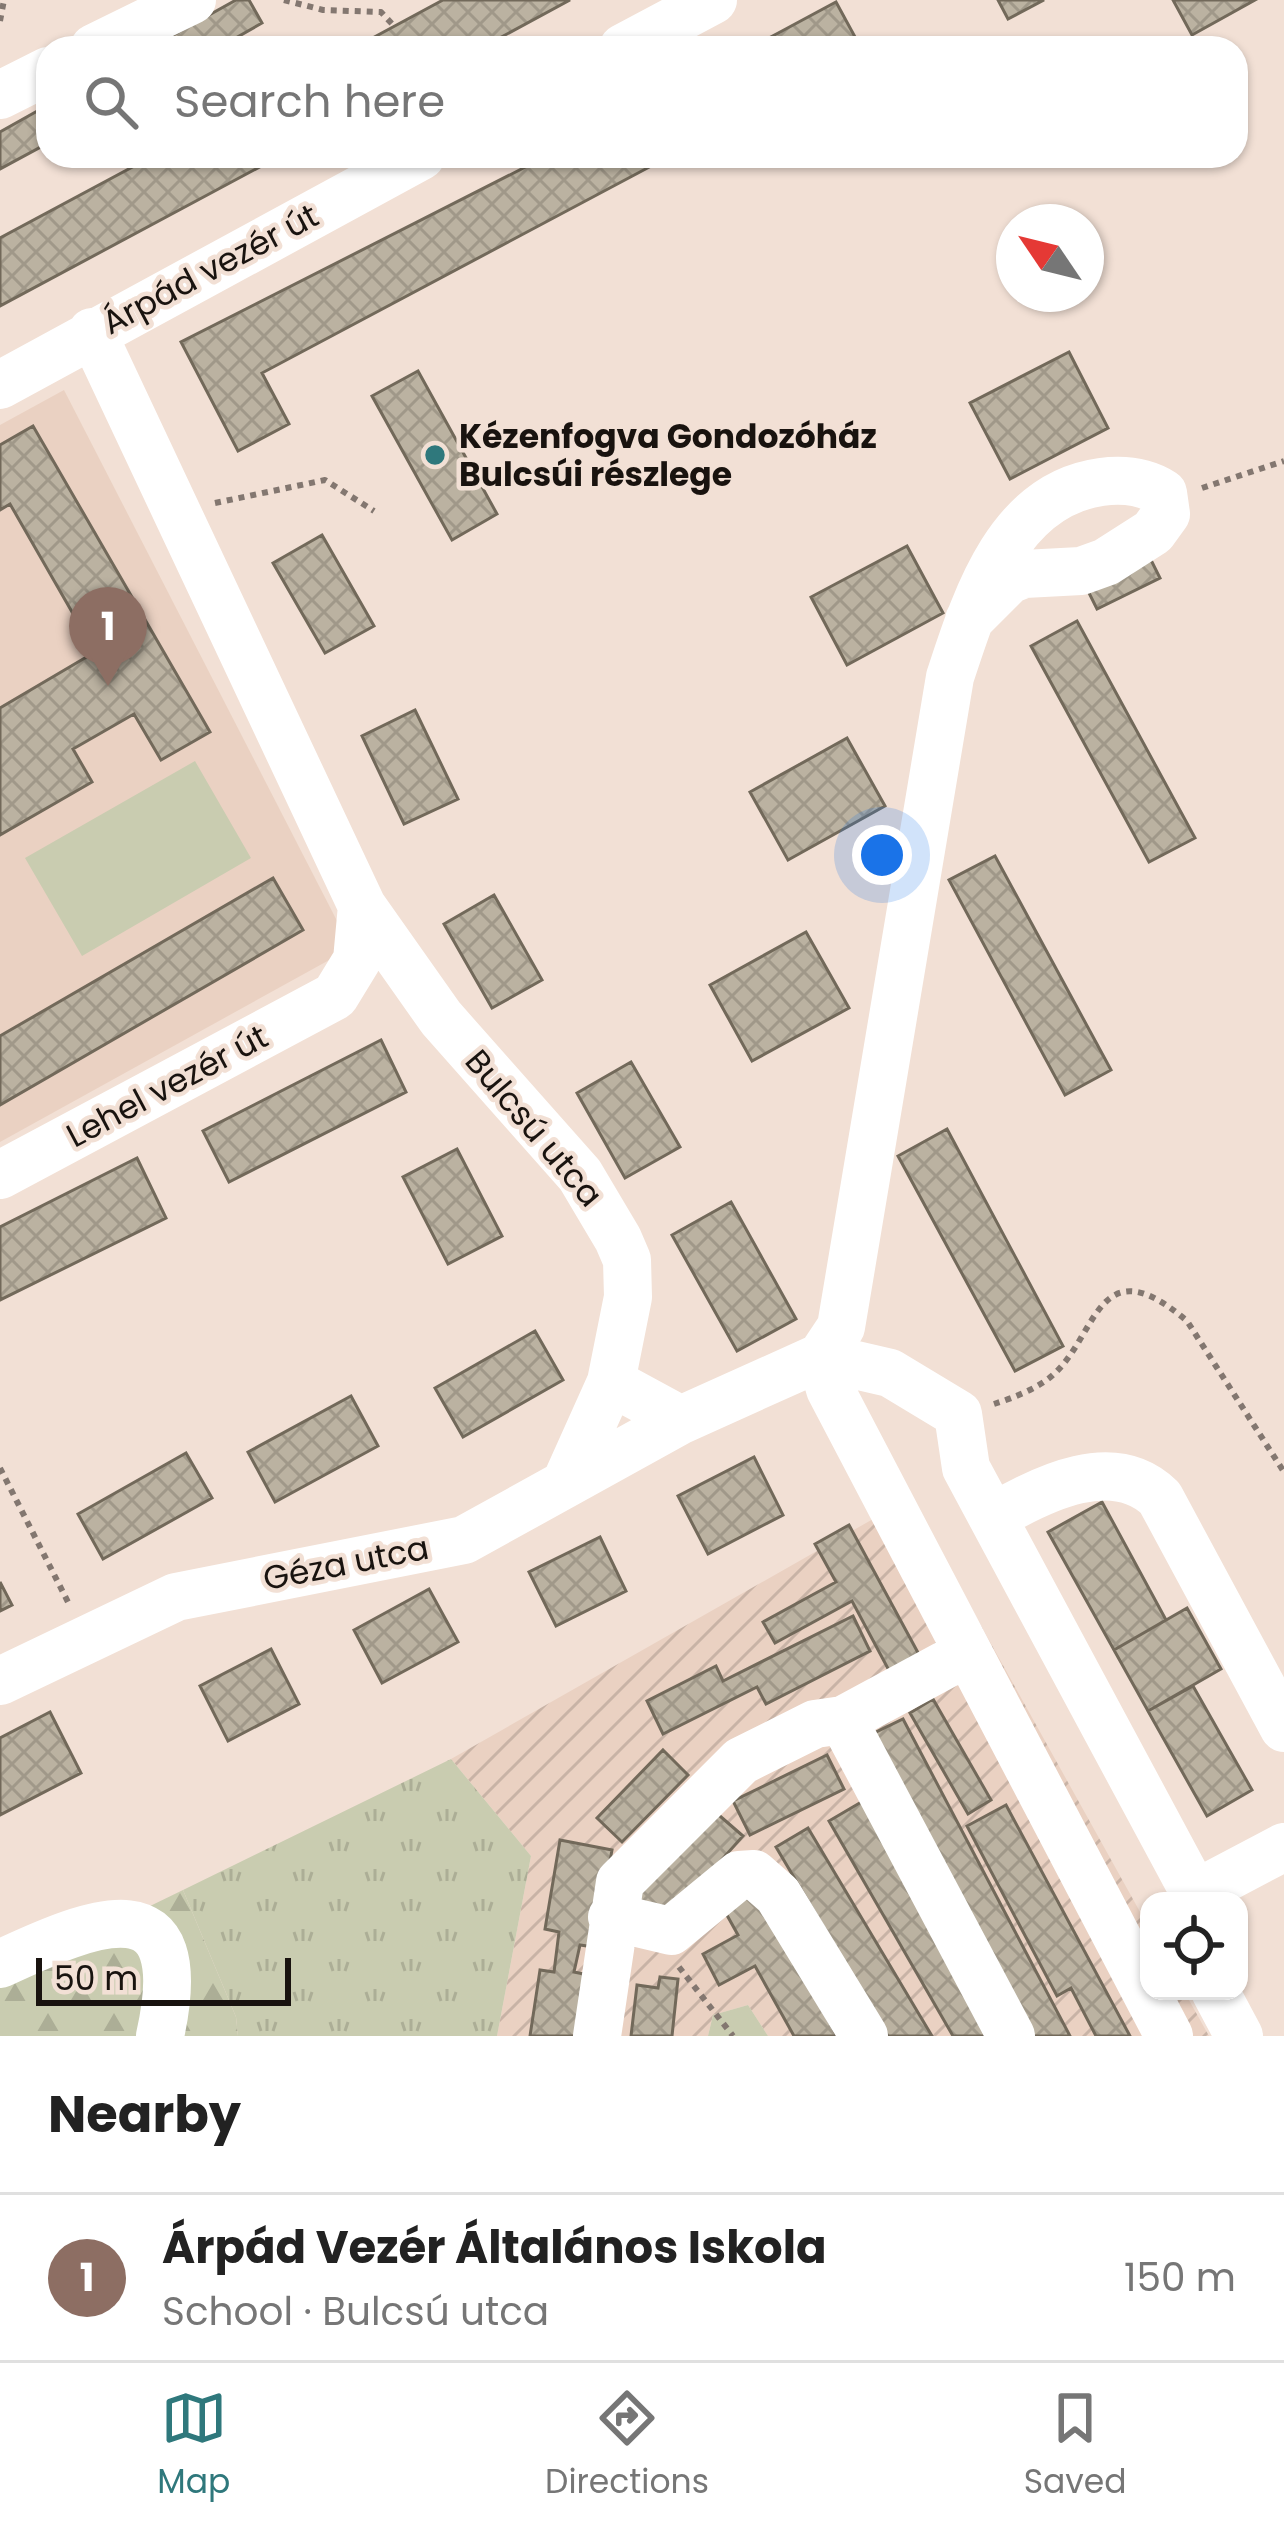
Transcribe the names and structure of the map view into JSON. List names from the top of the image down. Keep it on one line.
{"streets":{"street":["Árpád vezér út","Lehel vezér út","Bulcsú utca","Géza utca"]},"crossings":[["Árpád vezér út","Bulcsú utca"],["Bulcsú utca","Géza utca"]],"places":["Kézenfogva Gondozóház Bulcsúi részlege"],"scale_bar":"50 m","north":"top left","page":{"search":"Search here","pins":"1","scale":"50 m","heading":"Nearby","list":[{"mark":"1","name":"Árpád Vezér Általános Iskola","note":"School · Bulcsú utca","value":"150 m"}],"nav":["Map","Directions","Saved"]}}
